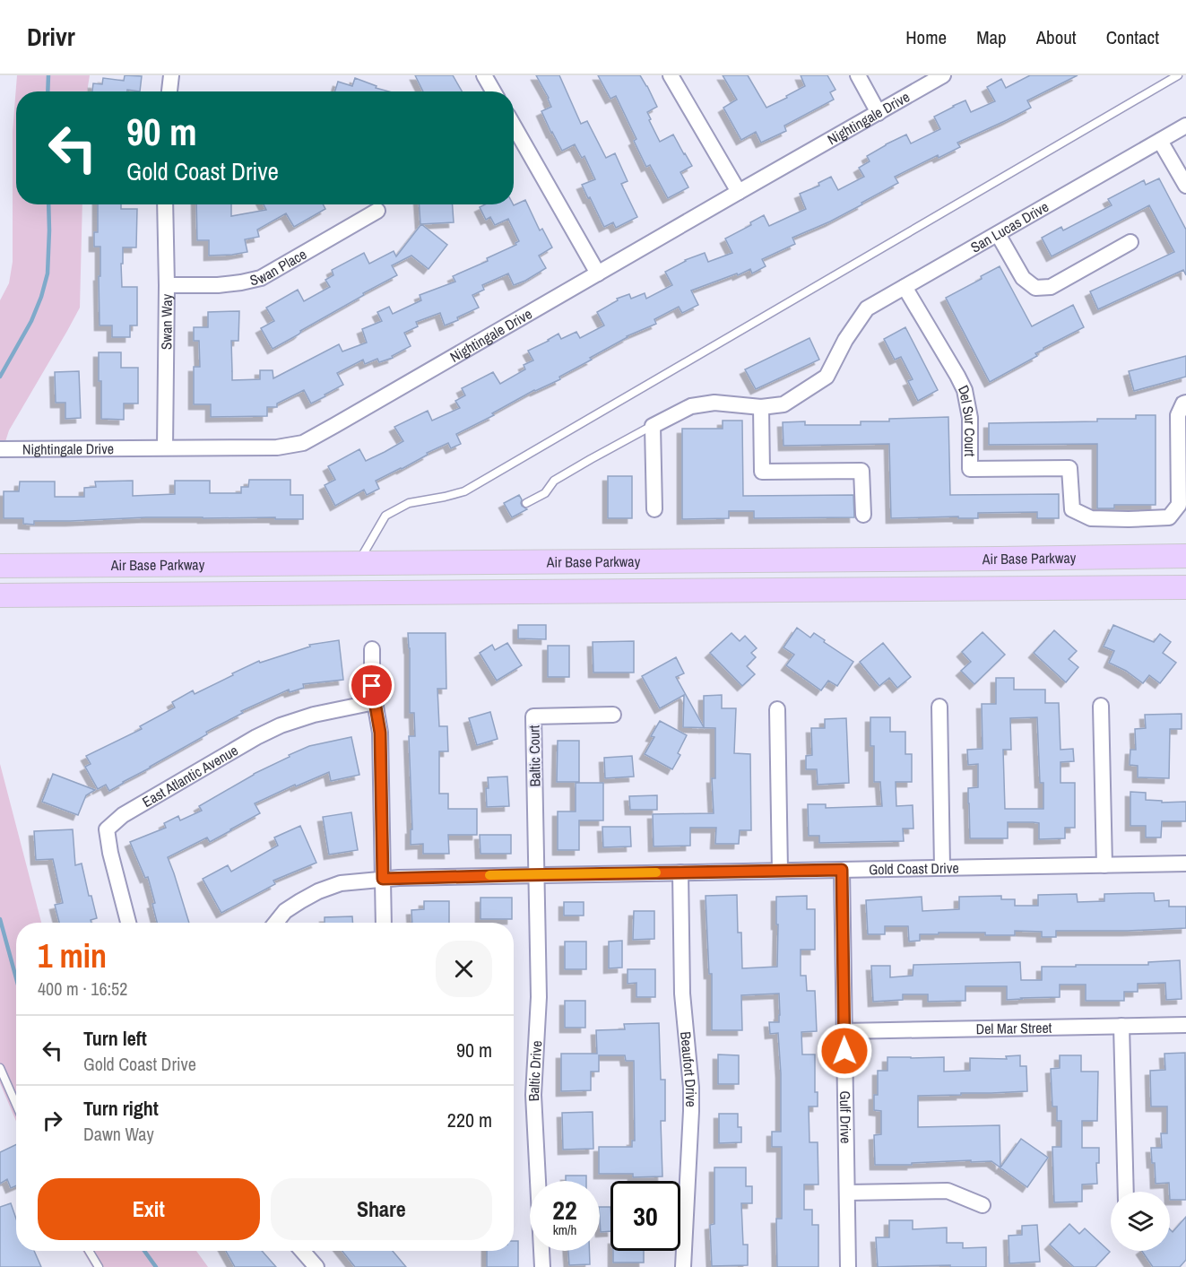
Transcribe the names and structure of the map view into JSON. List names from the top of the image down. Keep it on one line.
{"streets":{"main road":["Air Base Parkway"],"street":["Nightingale Drive","San Lucas Drive","Swan Place","Swan Way","Del Sur Court","Baltic Court","East Atlantic Avenue","Gold Coast Drive","Del Mar Street","Beaufort Drive","Baltic Drive","Gulf Drive"]},"crossings":[["Nightingale Drive","Swan Way"],["San Lucas Drive","Del Sur Court"],["Swan Place","Swan Way"],["Baltic Court","Gold Coast Drive"],["Baltic Court","Baltic Drive"],["Gold Coast Drive","Beaufort Drive"],["Gold Coast Drive","Baltic Drive"],["Gold Coast Drive","Gulf Drive"],["Del Mar Street","Gulf Drive"]],"page":{"header":"Drivr","nav":["Home","Map","About","Contact"],"turn":["90 m","Gold Coast Drive"],"heading":["1 min","400 m · 16:52"],"list":[{"name":"Turn left","note":"Gold Coast Drive","value":"90 m"},{"name":"Turn right","note":"Dawn Way","value":"220 m"}],"buttons":["Exit","Share"],"speed":"22 km/h","limit":"30"}}
